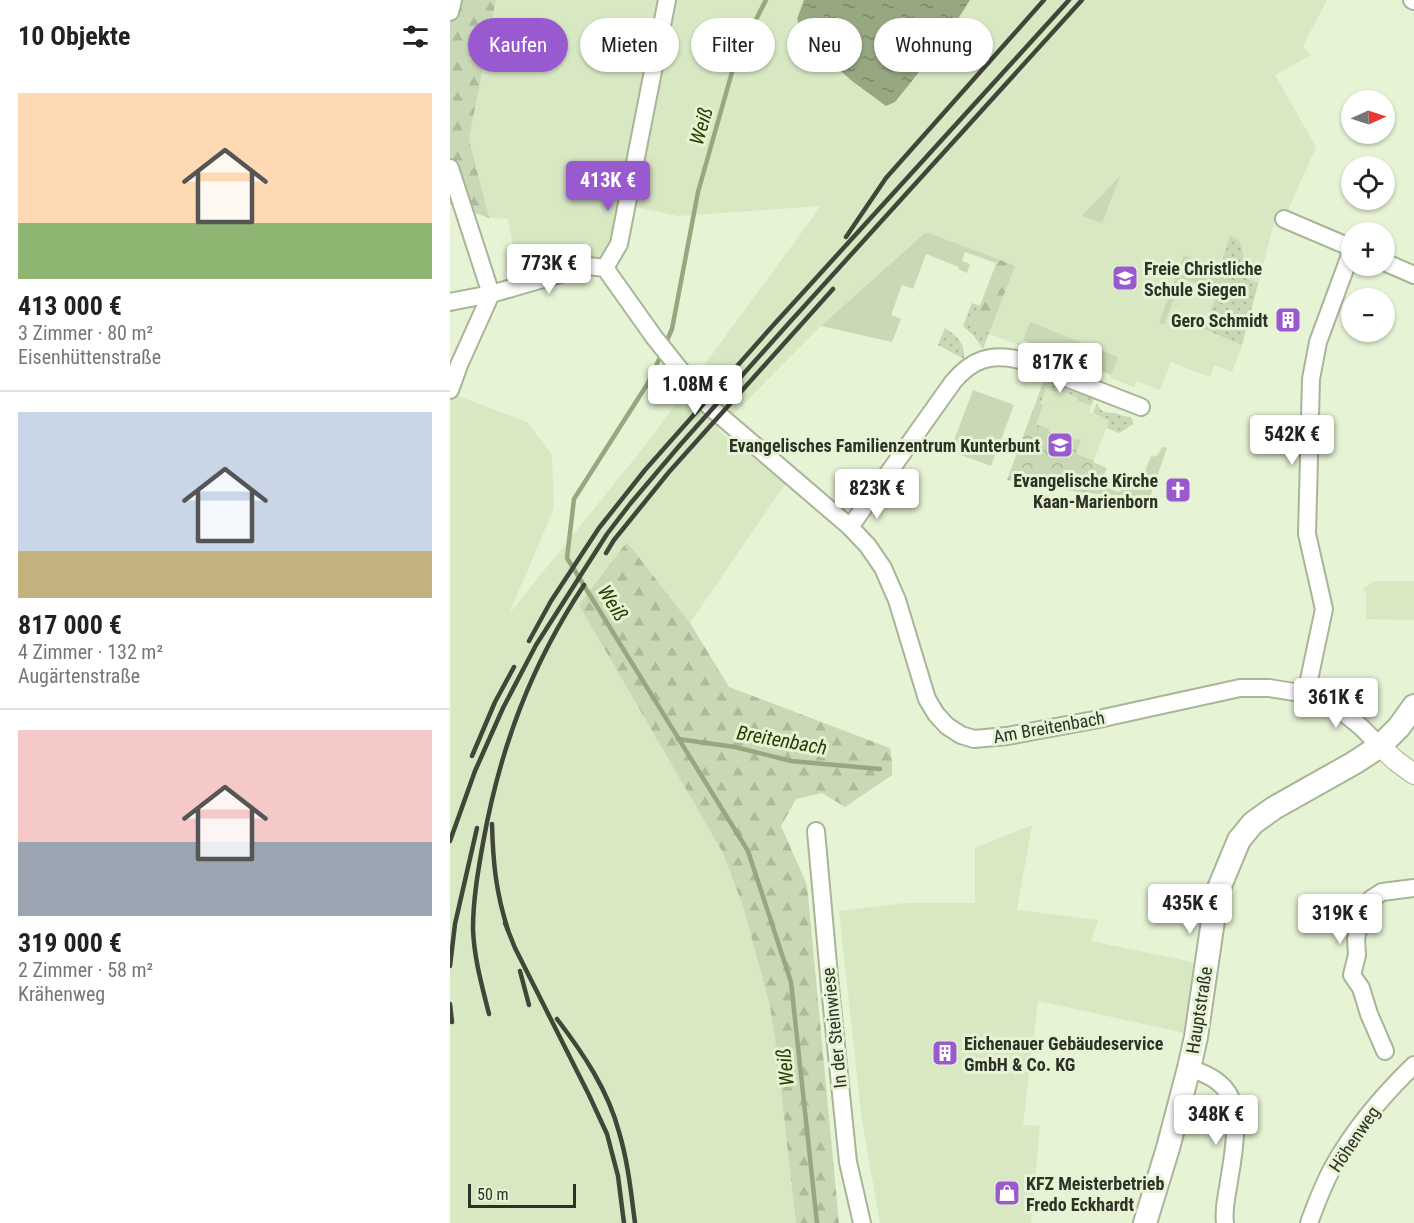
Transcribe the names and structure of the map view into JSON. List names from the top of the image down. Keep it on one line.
{"streets":{"main road":["Hauptstraße"],"street":["Am Breitenbach","In der Steinwiese","Höhenweg"]},"crossings":[["Am Breitenbach","Hauptstraße"]],"water":["Weiß","Breitenbach"],"places":{"school or university":["Freie Christliche Schule Siegen","Evangelisches Familienzentrum Kunterbunt"],"building":["Gero Schmidt","Eichenauer Gebäudeservice GmbH & Co. KG"],"church":["Evangelische Kirche Kaan-Marienborn"],"shop":["KFZ Meisterbetrieb Fredo Eckhardt"]},"scale_bar":"50 m","north":"right","page":{"heading":"10 Objekte","chip":["Kaufen","Mieten","Filter","Neu","Wohnung"],"list":[{"name":"413 000 €","note":"3 Zimmer · 80 m² · Eisenhüttenstraße"},{"name":"817 000 €","note":"4 Zimmer · 132 m² · Augärtenstraße"},{"name":"319 000 €","note":"2 Zimmer · 58 m² · Krähenweg"}],"map_buttons":["+","−"],"price":["413K €","773K €","817K €","1.08M €","542K €","823K €","361K €","435K €","319K €","348K €"],"scale":"50 m"}}
